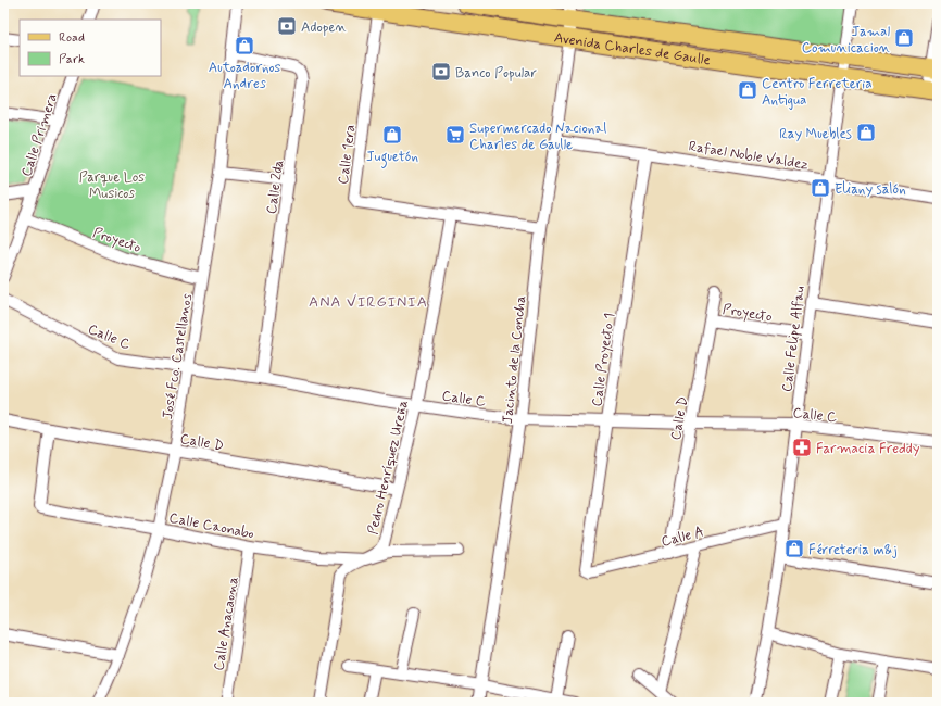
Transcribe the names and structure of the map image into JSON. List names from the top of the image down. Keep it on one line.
{"streets":{"main road":["Avenida Charles de Gaulle"],"street":["Calle Primera","Calle 1era","Rafael Noble Valdez","Calle 2da","Proyecto","Calle C","Calle Felipe Alfau","José Fco. Castellanos","Jacinto de la Concha","Calle Proyecto 1","Calle D","Pedro Henríquez Ureña","Calle Caonabo","Calle A","Calle Anacaona"]},"crossings":[["Avenida Charles de Gaulle","Calle 1era"],["Avenida Charles de Gaulle","Calle Felipe Alfau"],["Avenida Charles de Gaulle","Jacinto de la Concha"],["Calle Primera","Proyecto"],["Calle 1era","Jacinto de la Concha"],["Calle 1era","Pedro Henríquez Ureña"],["Rafael Noble Valdez","Calle Felipe Alfau"],["Rafael Noble Valdez","Jacinto de la Concha"],["Rafael Noble Valdez","Calle Proyecto 1"],["Calle 2da","Calle C"],["Calle 2da","José Fco. Castellanos"],["Proyecto","Calle Felipe Alfau"],["Proyecto","José Fco. Castellanos"],["Proyecto","Calle D"],["Calle C","Calle Felipe Alfau"],["Calle C","José Fco. Castellanos"],["Calle C","Jacinto de la Concha"],["Calle C","Calle Proyecto 1"],["Calle C","Calle D"],["Calle C","Pedro Henríquez Ureña"],["Calle Felipe Alfau","Calle A"],["José Fco. Castellanos","Calle D"],["José Fco. Castellanos","Calle Caonabo"],["Calle Proyecto 1","Calle A"],["Calle D","Pedro Henríquez Ureña"],["Calle D","Calle Caonabo"],["Calle D","Calle A"],["Pedro Henríquez Ureña","Calle Caonabo"],["Calle Caonabo","Calle Anacaona"]],"districts":["ANA VIRGINIA"],"parks":["Parque Los Musicos"],"places":{"bank":["Adopen","Banco Popular"],"shop":["Jamal Comunicacion","Autoadornos Andres","Centro Ferreteria Antigua","Ray Muebles","Juguetón","Eliany salón","Férreteria m&j"],"supermarket":["Supermercado Nacional Charles de Gaulle"],"pharmacy":["Farmacia Freddy"]},"legend":["Road","Park"]}
